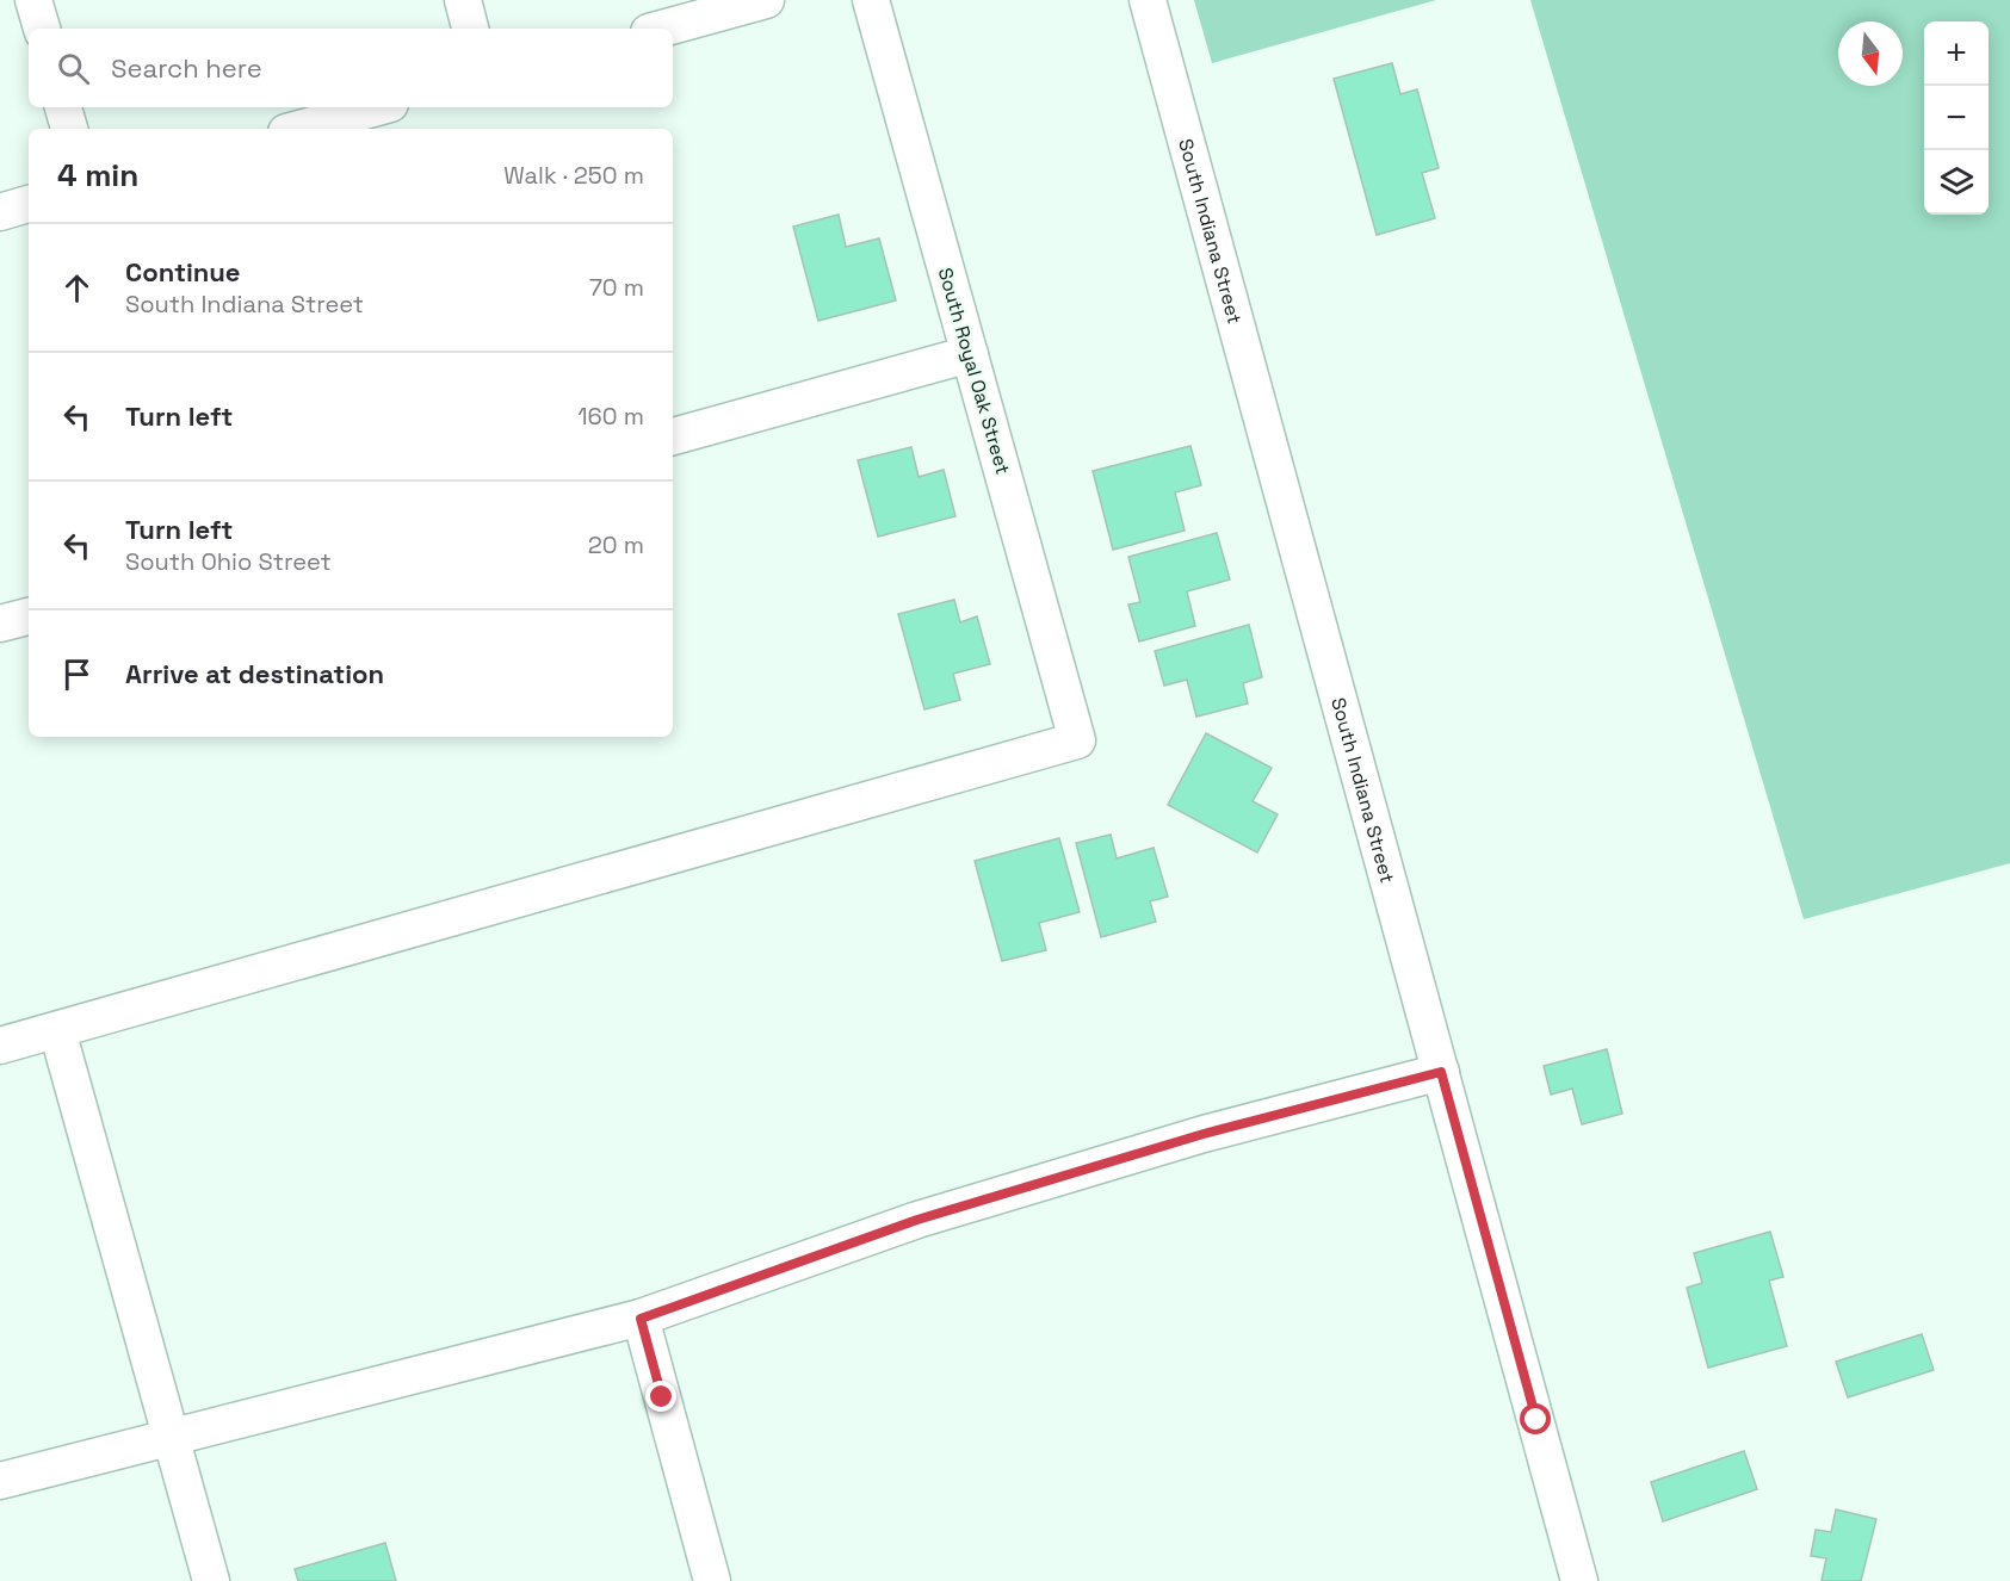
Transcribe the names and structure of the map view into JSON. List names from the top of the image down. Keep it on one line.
{"streets":{"street":["South Indiana Street","South Royal Oak Street"]},"north":"bottom","page":{"map_buttons":["+","−"],"search":"Search here","heading":["4 min","Walk · 250 m"],"list":[["Continue","South Indiana Street","70 m"],["Turn left","160 m"],["Turn left","South Ohio Street","20 m"],"Arrive at destination"]}}
